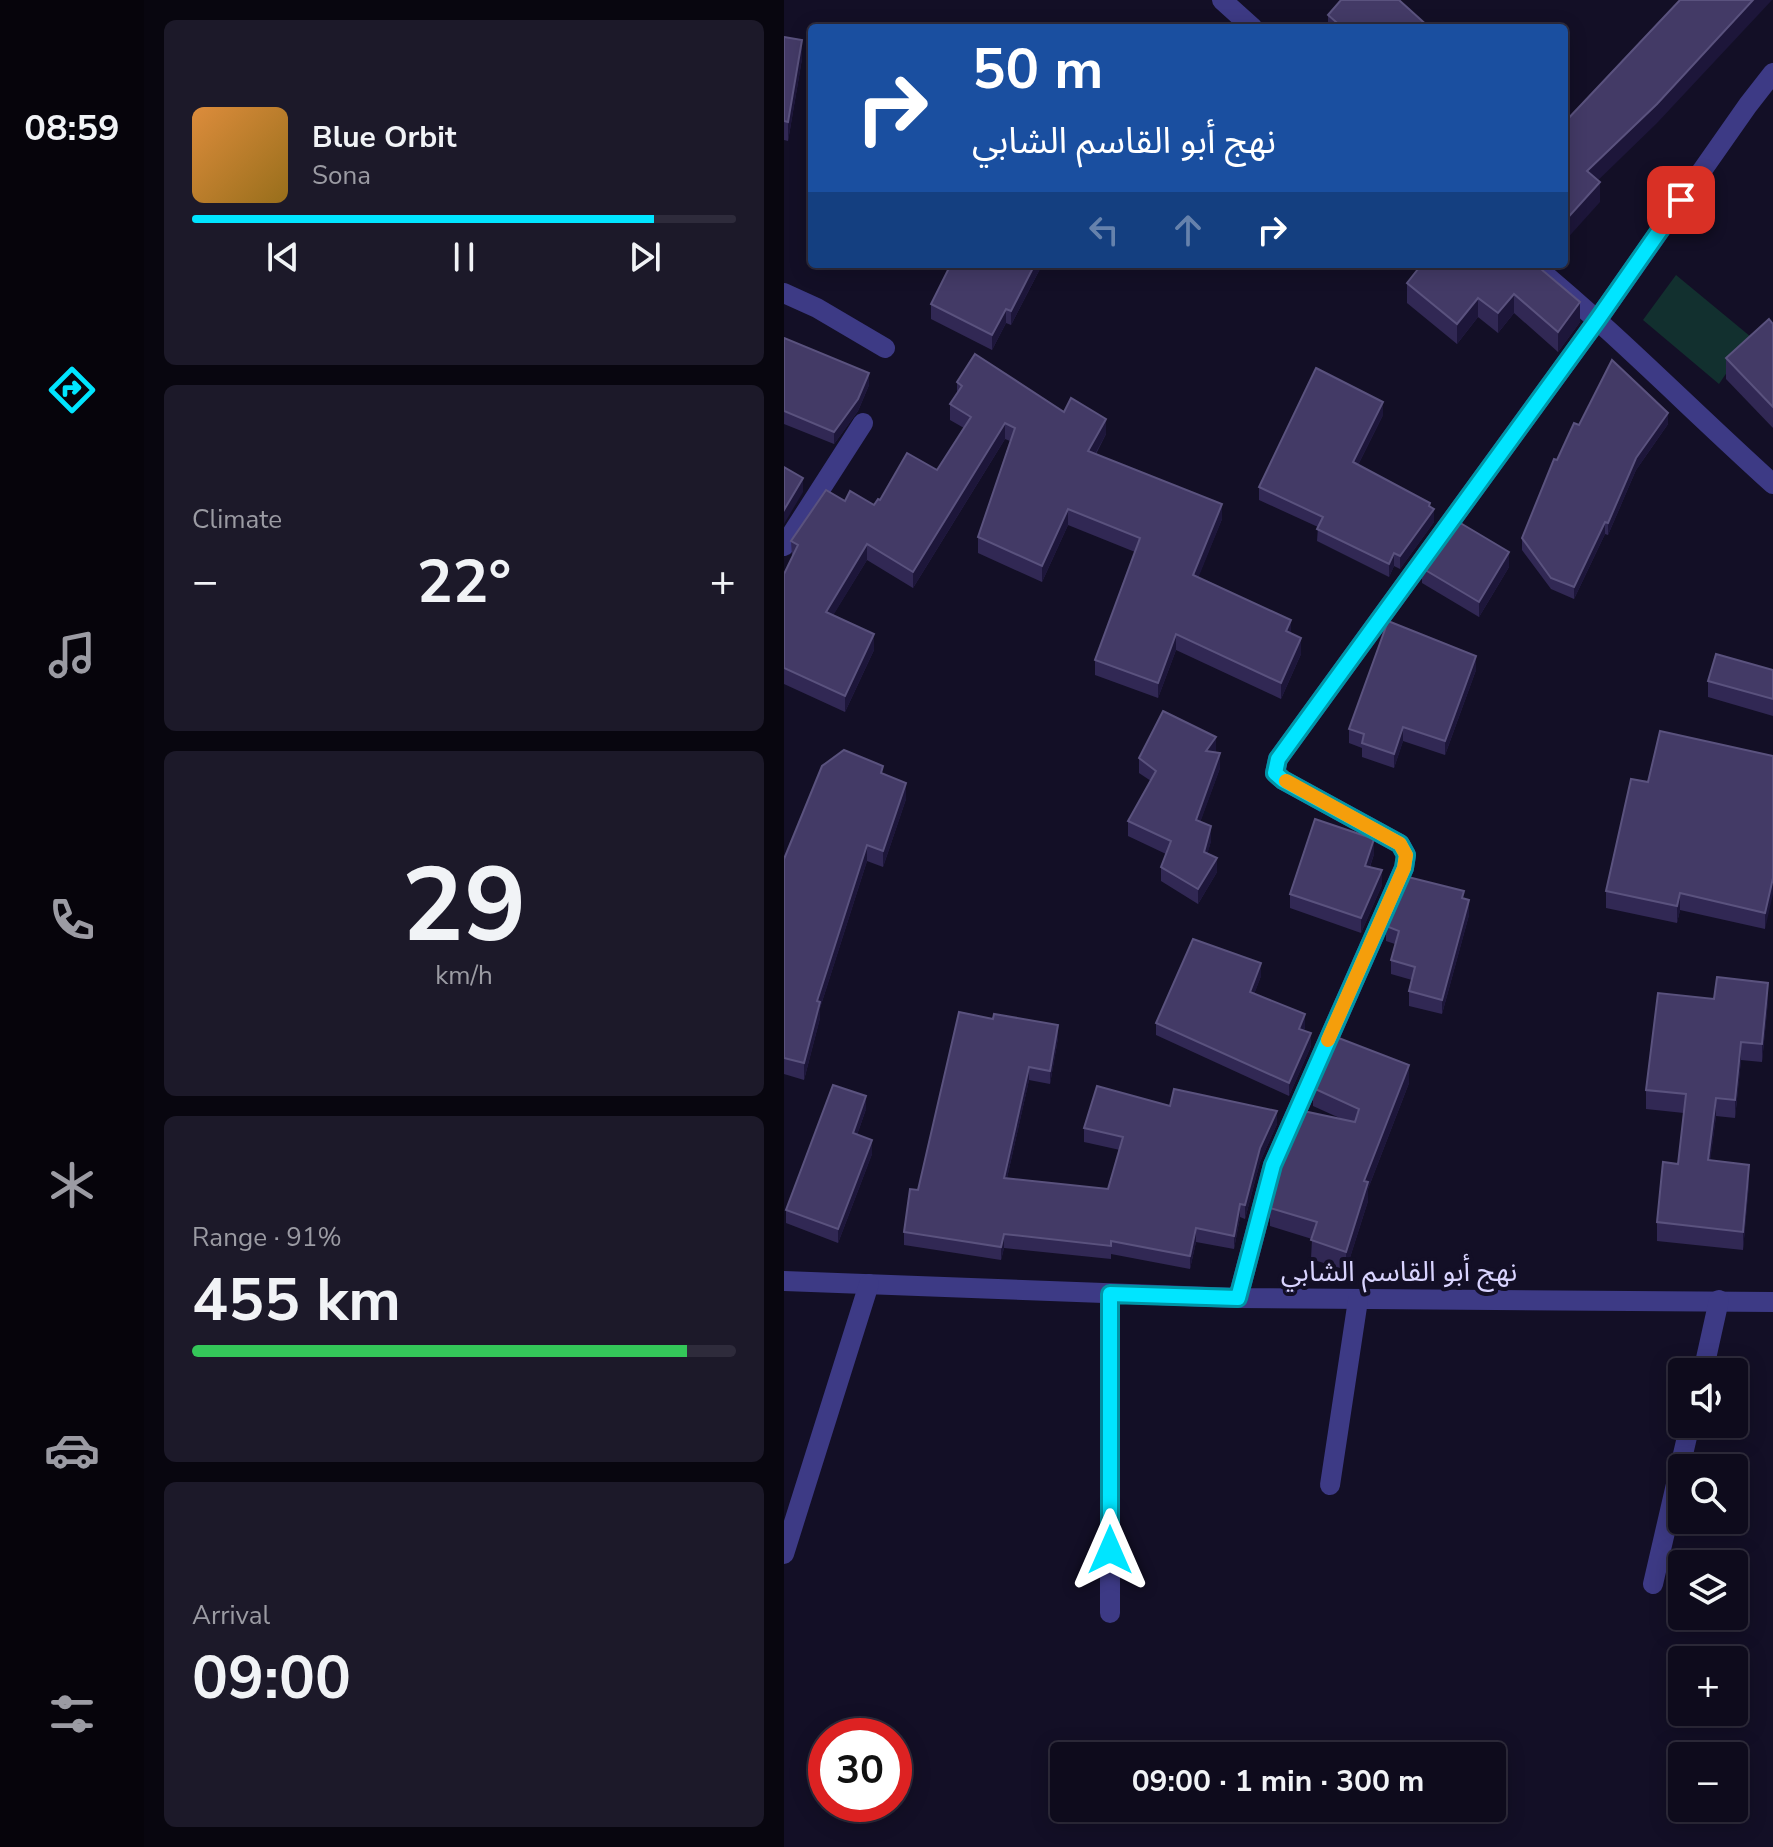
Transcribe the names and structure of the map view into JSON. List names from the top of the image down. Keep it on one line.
{"streets":{"street":["نهج أبو القاسم الشابي"]},"page":{"tabs":"08:59","turn":["50 m","نهج أبو القاسم الشابي"],"song":["Blue Orbit","Sona"],"tile":["Climate",["29","km/h"],["Range · 91%","455 km"],["Arrival","09:00"]],"heat":["−","22°","+"],"map_buttons":["+","−"],"limit":"30","trip":"09:00 · 1 min · 300 m"}}
